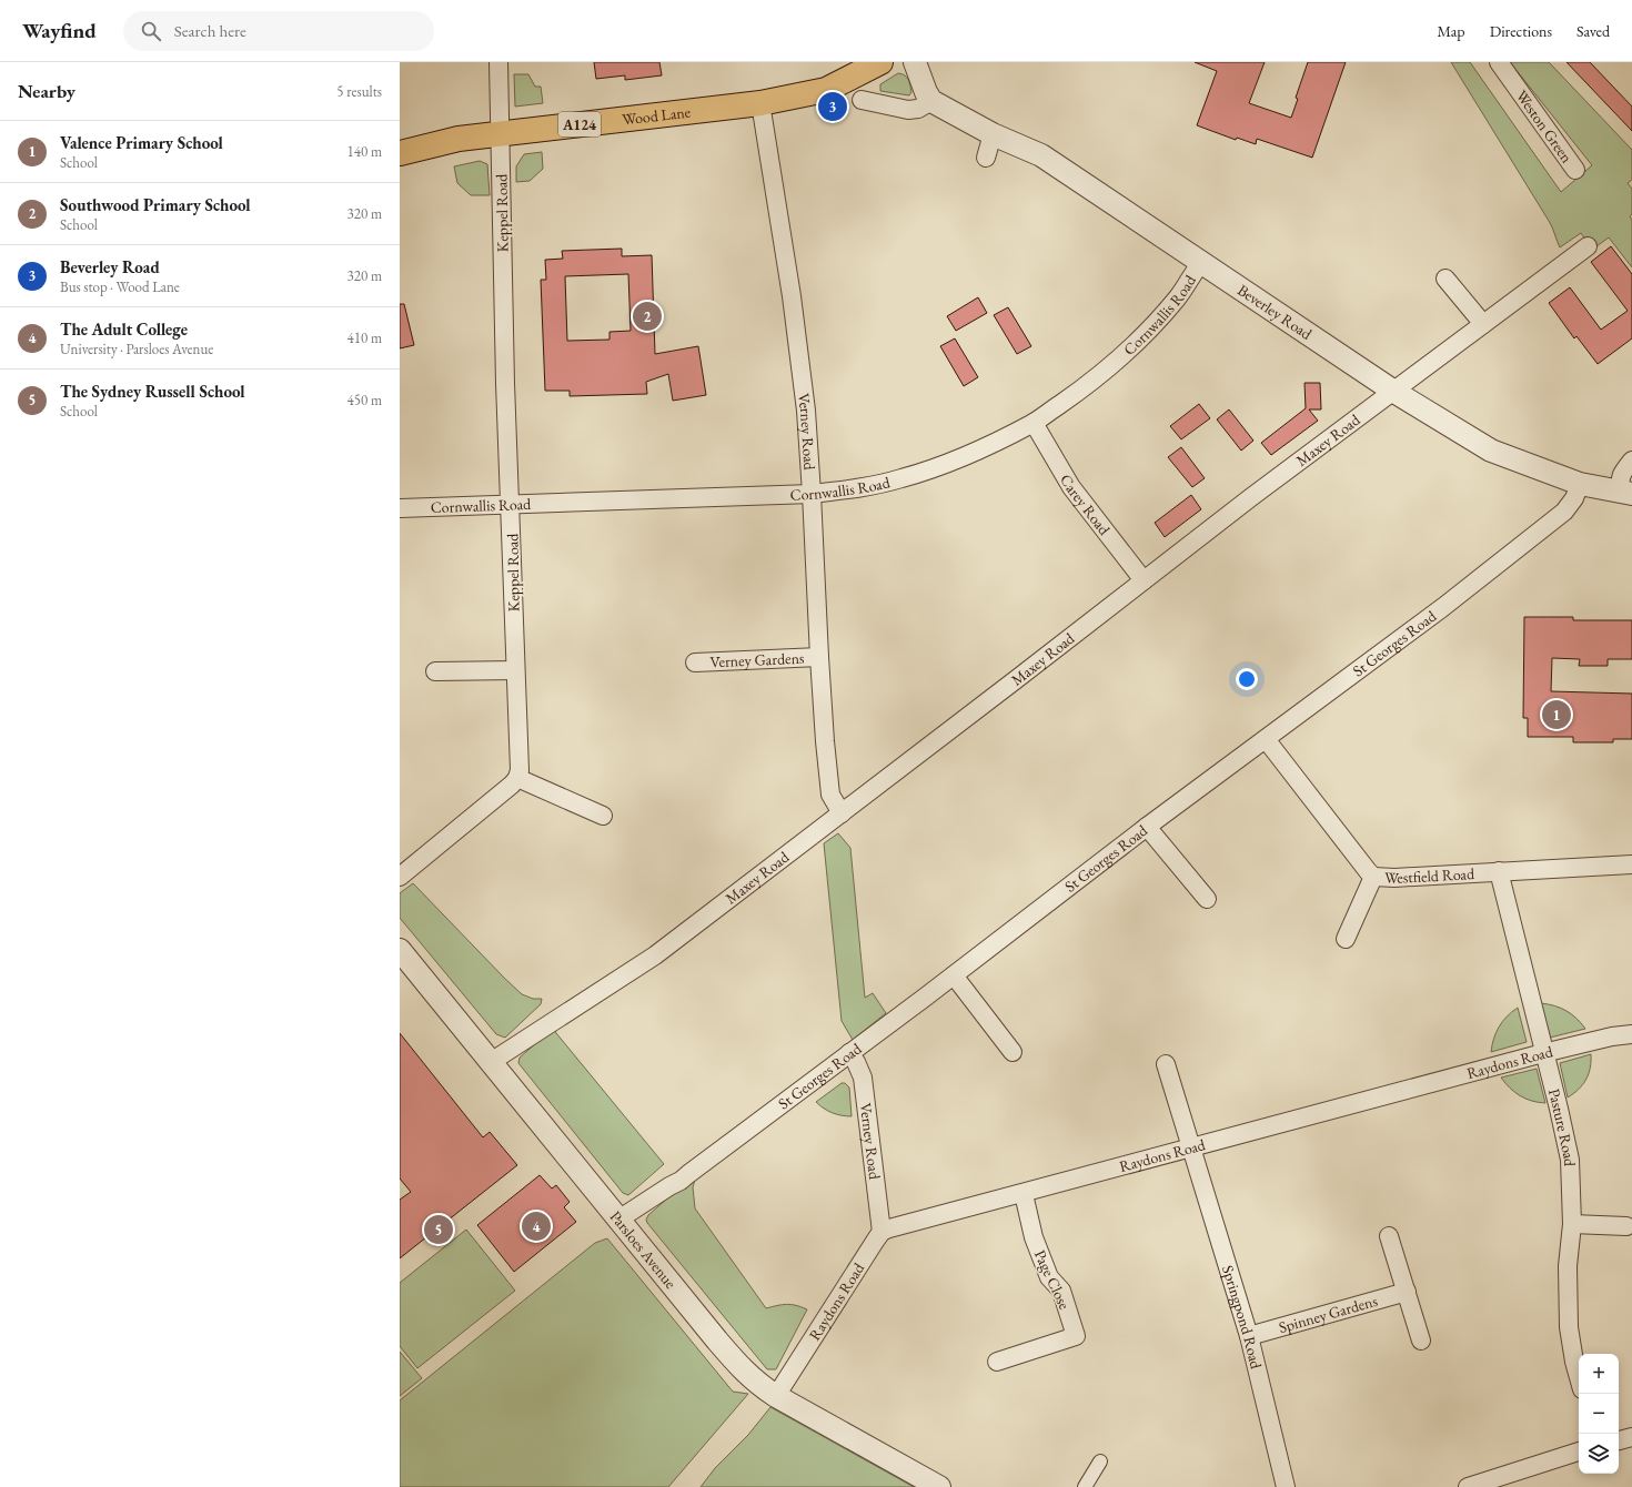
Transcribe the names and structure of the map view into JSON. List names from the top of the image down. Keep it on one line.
{"streets":{"main road":["Wood Lane","A124"],"street":["Weston Green","Keppel Road","Beverley Road","Cornwallis Road","Verney Road","Maxey Road","Carey Road","St Georges Road","Verney Gardens","Westfield Road","Raydons Road","Pasture Road","Parsloes Avenue","Page Close","Spinney Gardens","Springpond Road"]},"crossings":[["Wood Lane","Keppel Road"],["Wood Lane","Verney Road"],["Keppel Road","Cornwallis Road"],["Beverley Road","Cornwallis Road"],["Beverley Road","Maxey Road"],["Beverley Road","St Georges Road"],["Cornwallis Road","Verney Road"],["Cornwallis Road","Carey Road"],["Verney Road","Maxey Road"],["Verney Road","St Georges Road"],["Verney Road","Verney Gardens"],["Verney Road","Raydons Road"],["Maxey Road","Carey Road"],["Maxey Road","Parsloes Avenue"],["St Georges Road","Westfield Road"],["St Georges Road","Parsloes Avenue"],["Westfield Road","Pasture Road"],["Raydons Road","Pasture Road"],["Raydons Road","Parsloes Avenue"],["Raydons Road","Page Close"],["Raydons Road","Springpond Road"],["Spinney Gardens","Springpond Road"]],"page":{"header":"Wayfind","search":"Search here","nav":["Map","Directions","Saved"],"heading":["Nearby","5 results"],"pins":["3","2","1","4","5"],"list":[{"mark":"1","name":"Valence Primary School","note":"School","value":"140 m"},{"mark":"2","name":"Southwood Primary School","note":"School","value":"320 m"},{"mark":"3","name":"Beverley Road","note":"Bus stop · Wood Lane","value":"320 m"},{"mark":"4","name":"The Adult College","note":"University · Parsloes Avenue","value":"410 m"},{"mark":"5","name":"The Sydney Russell School","note":"School","value":"450 m"}],"map_buttons":["+","−"]}}
